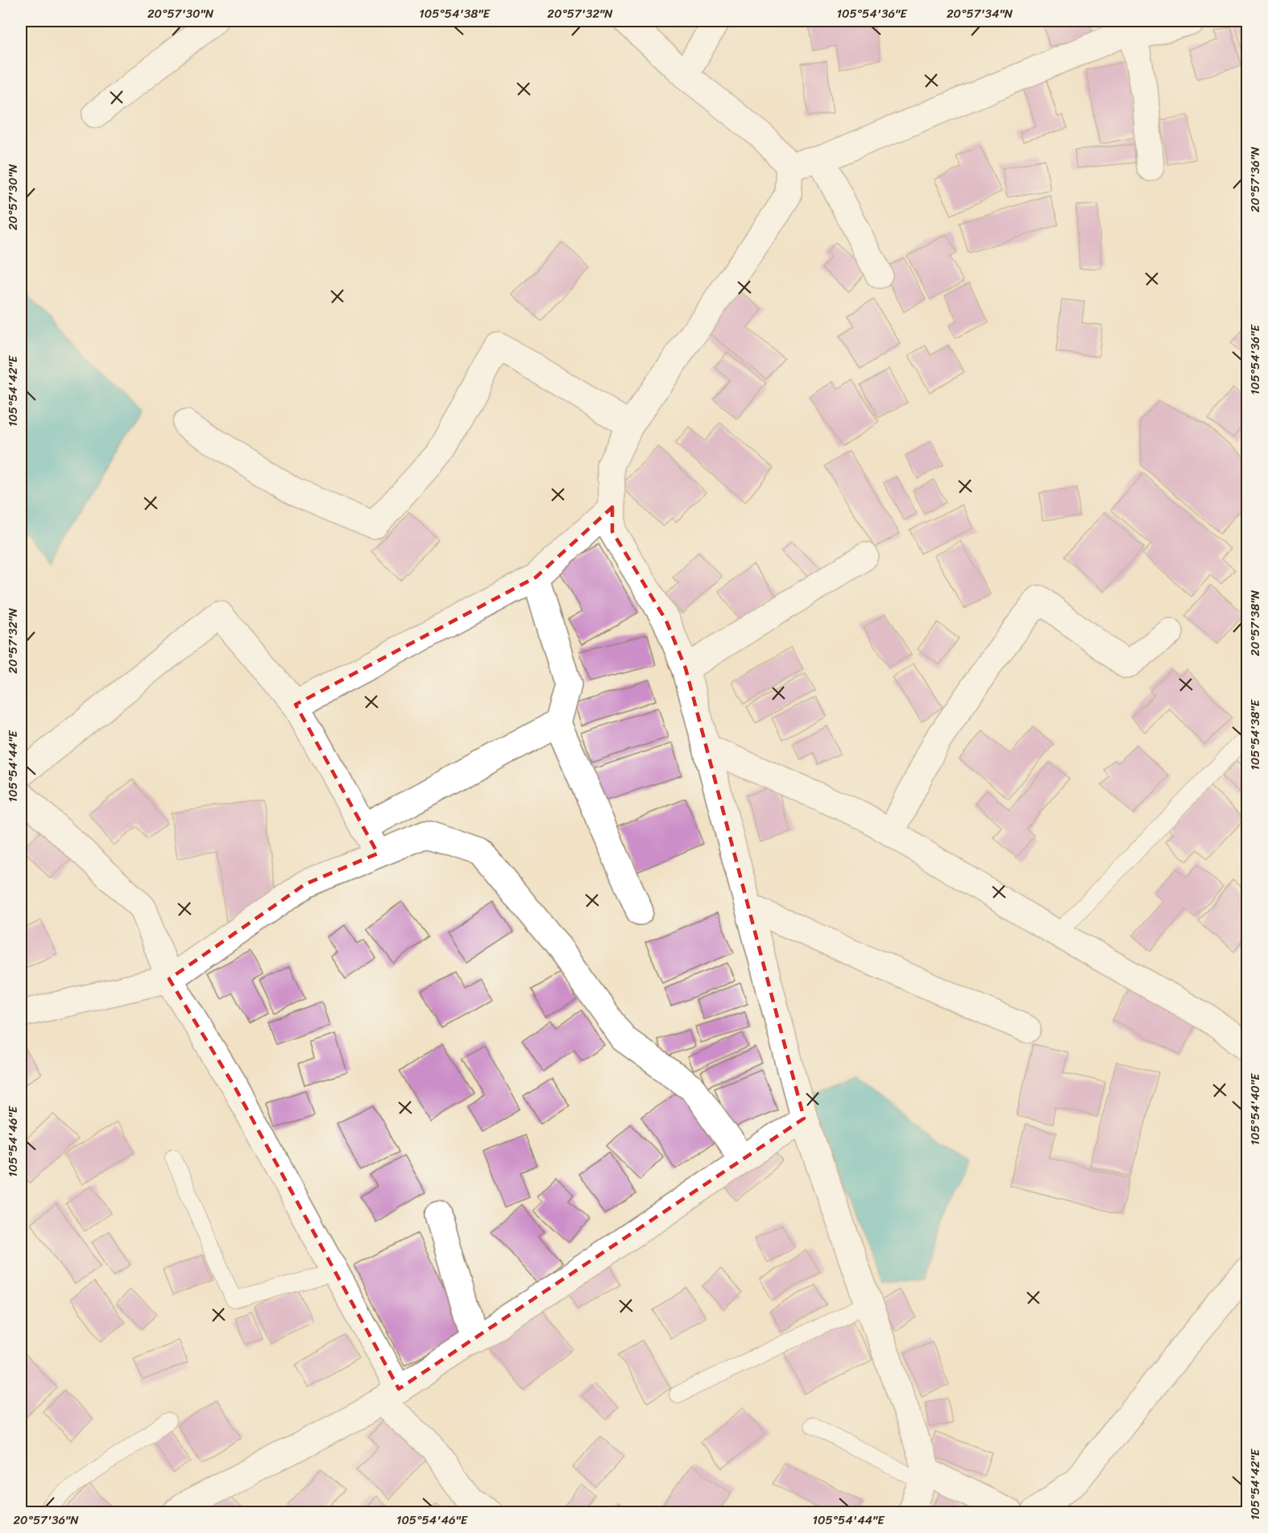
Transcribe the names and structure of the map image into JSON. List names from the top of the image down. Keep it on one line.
{"coordinates":["20°57'30\"N","105°54'38\"E","20°57'32\"N","105°54'36\"E","20°57'34\"N","20°57'36\"N","105°54'42\"E","20°57'38\"N","105°54'44\"E","105°54'40\"E","105°54'46\"E"]}
